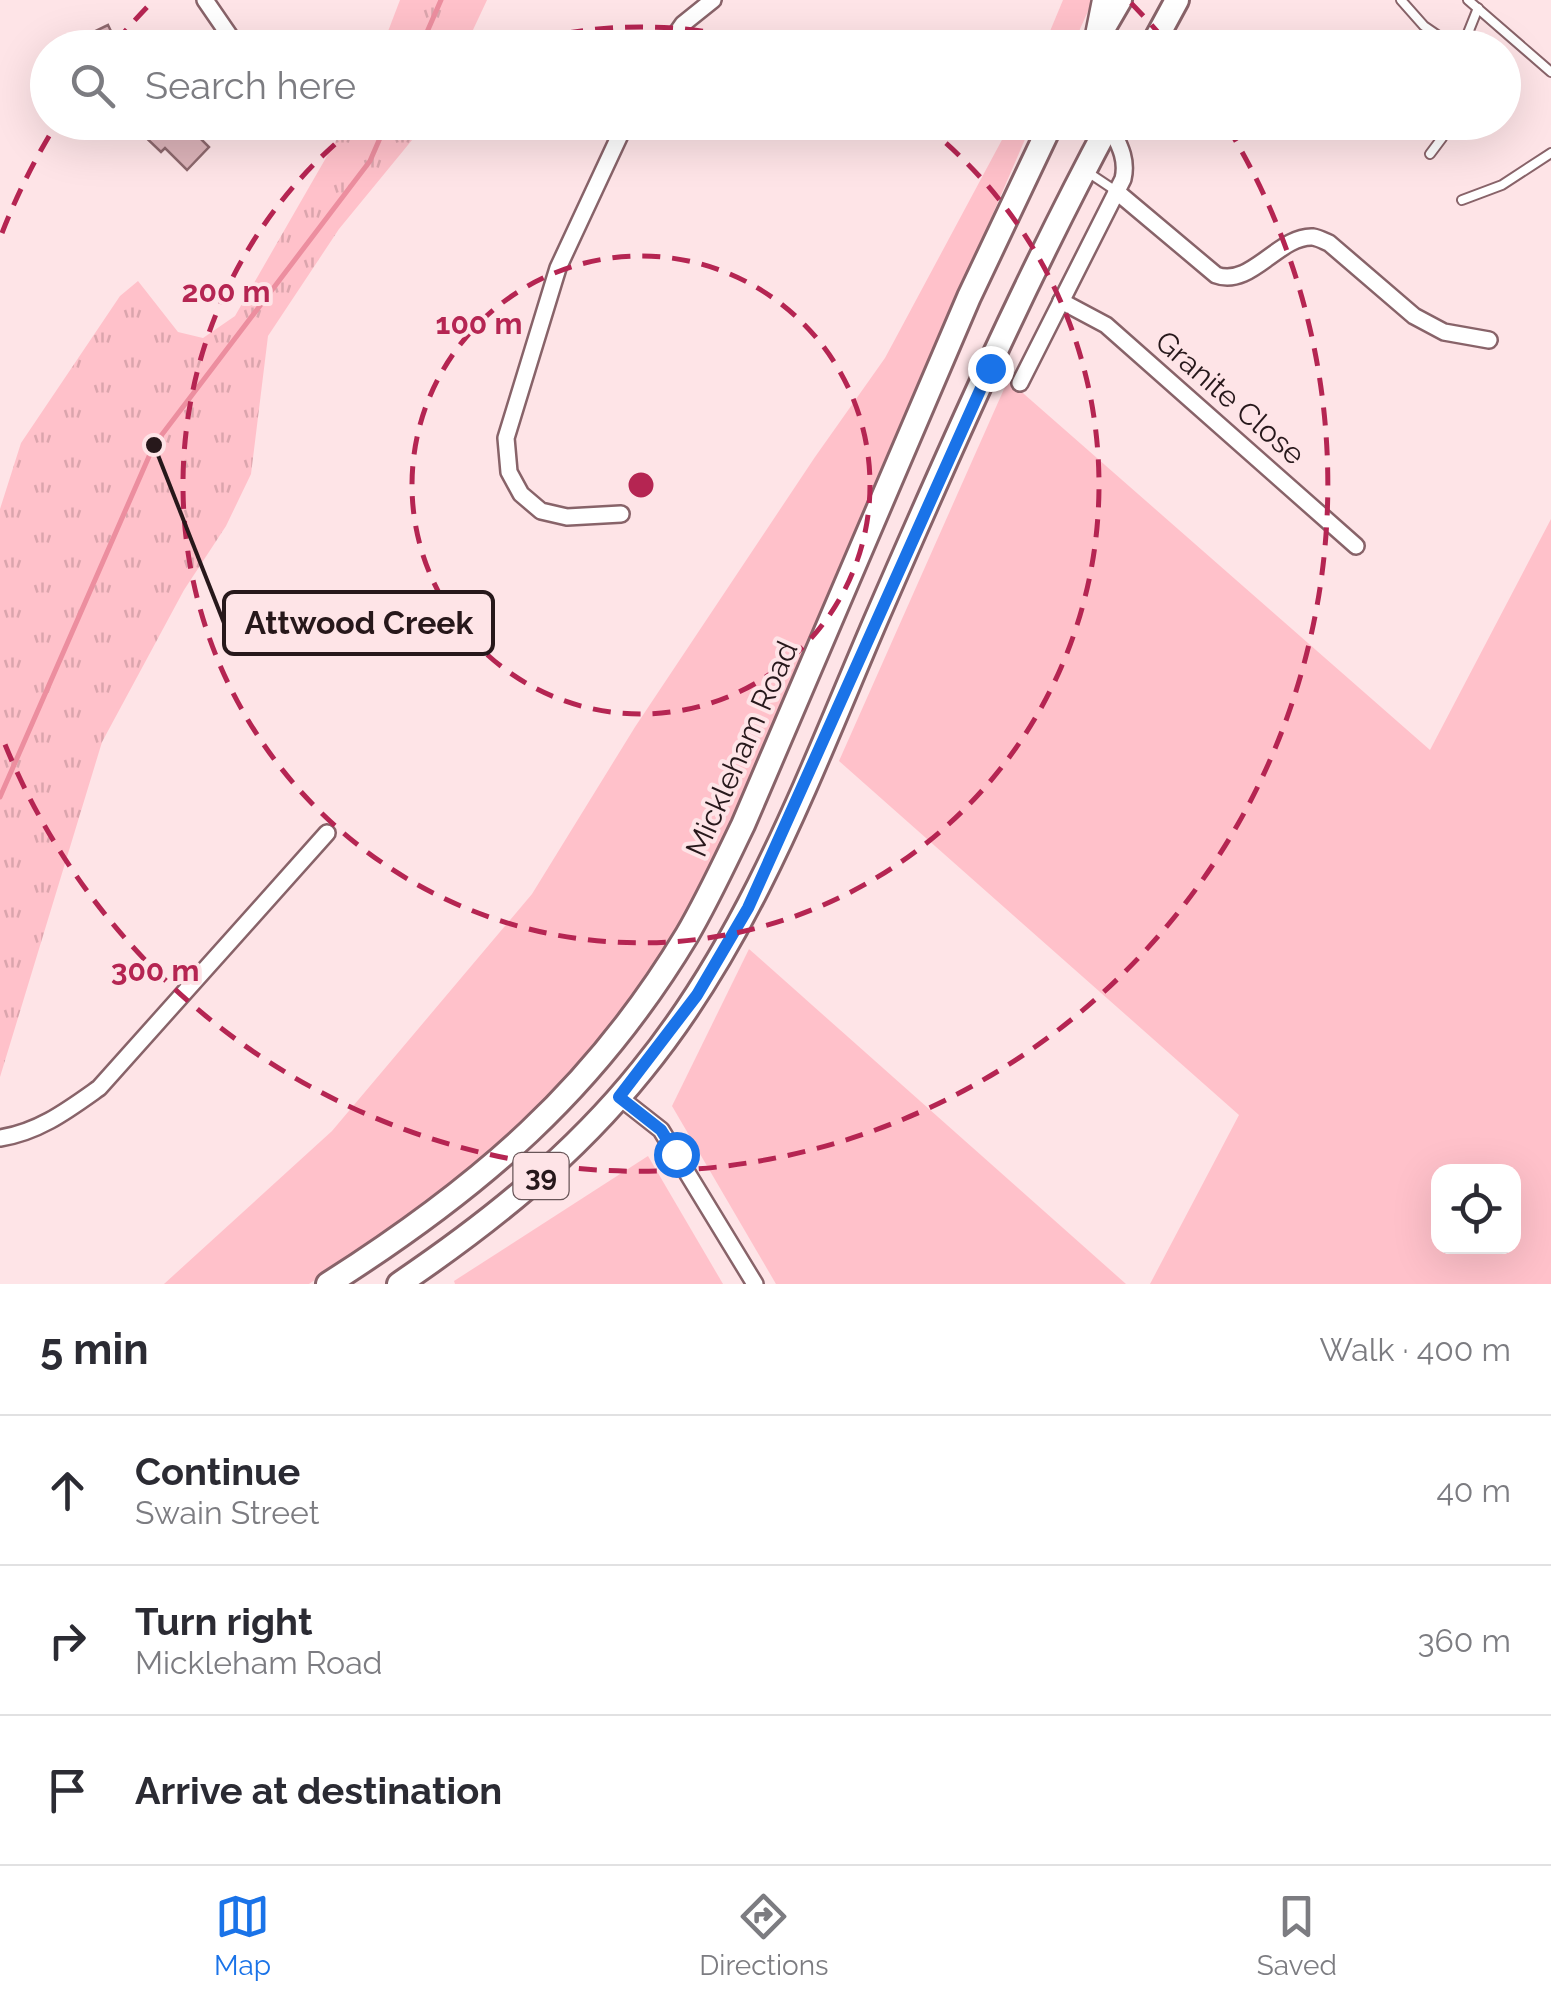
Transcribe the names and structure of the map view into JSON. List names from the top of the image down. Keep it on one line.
{"streets":{"main road":["Mickleham Road","39"],"street":["Granite Close"]},"places":["Attwood Creek"],"page":{"search":"Search here","heading":["5 min","Walk · 400 m"],"list":[["Continue","Swain Street","40 m"],["Turn right","Mickleham Road","360 m"],"Arrive at destination"],"nav":["Map","Directions","Saved"]},"rings":["200 m","100 m","300 m"]}
